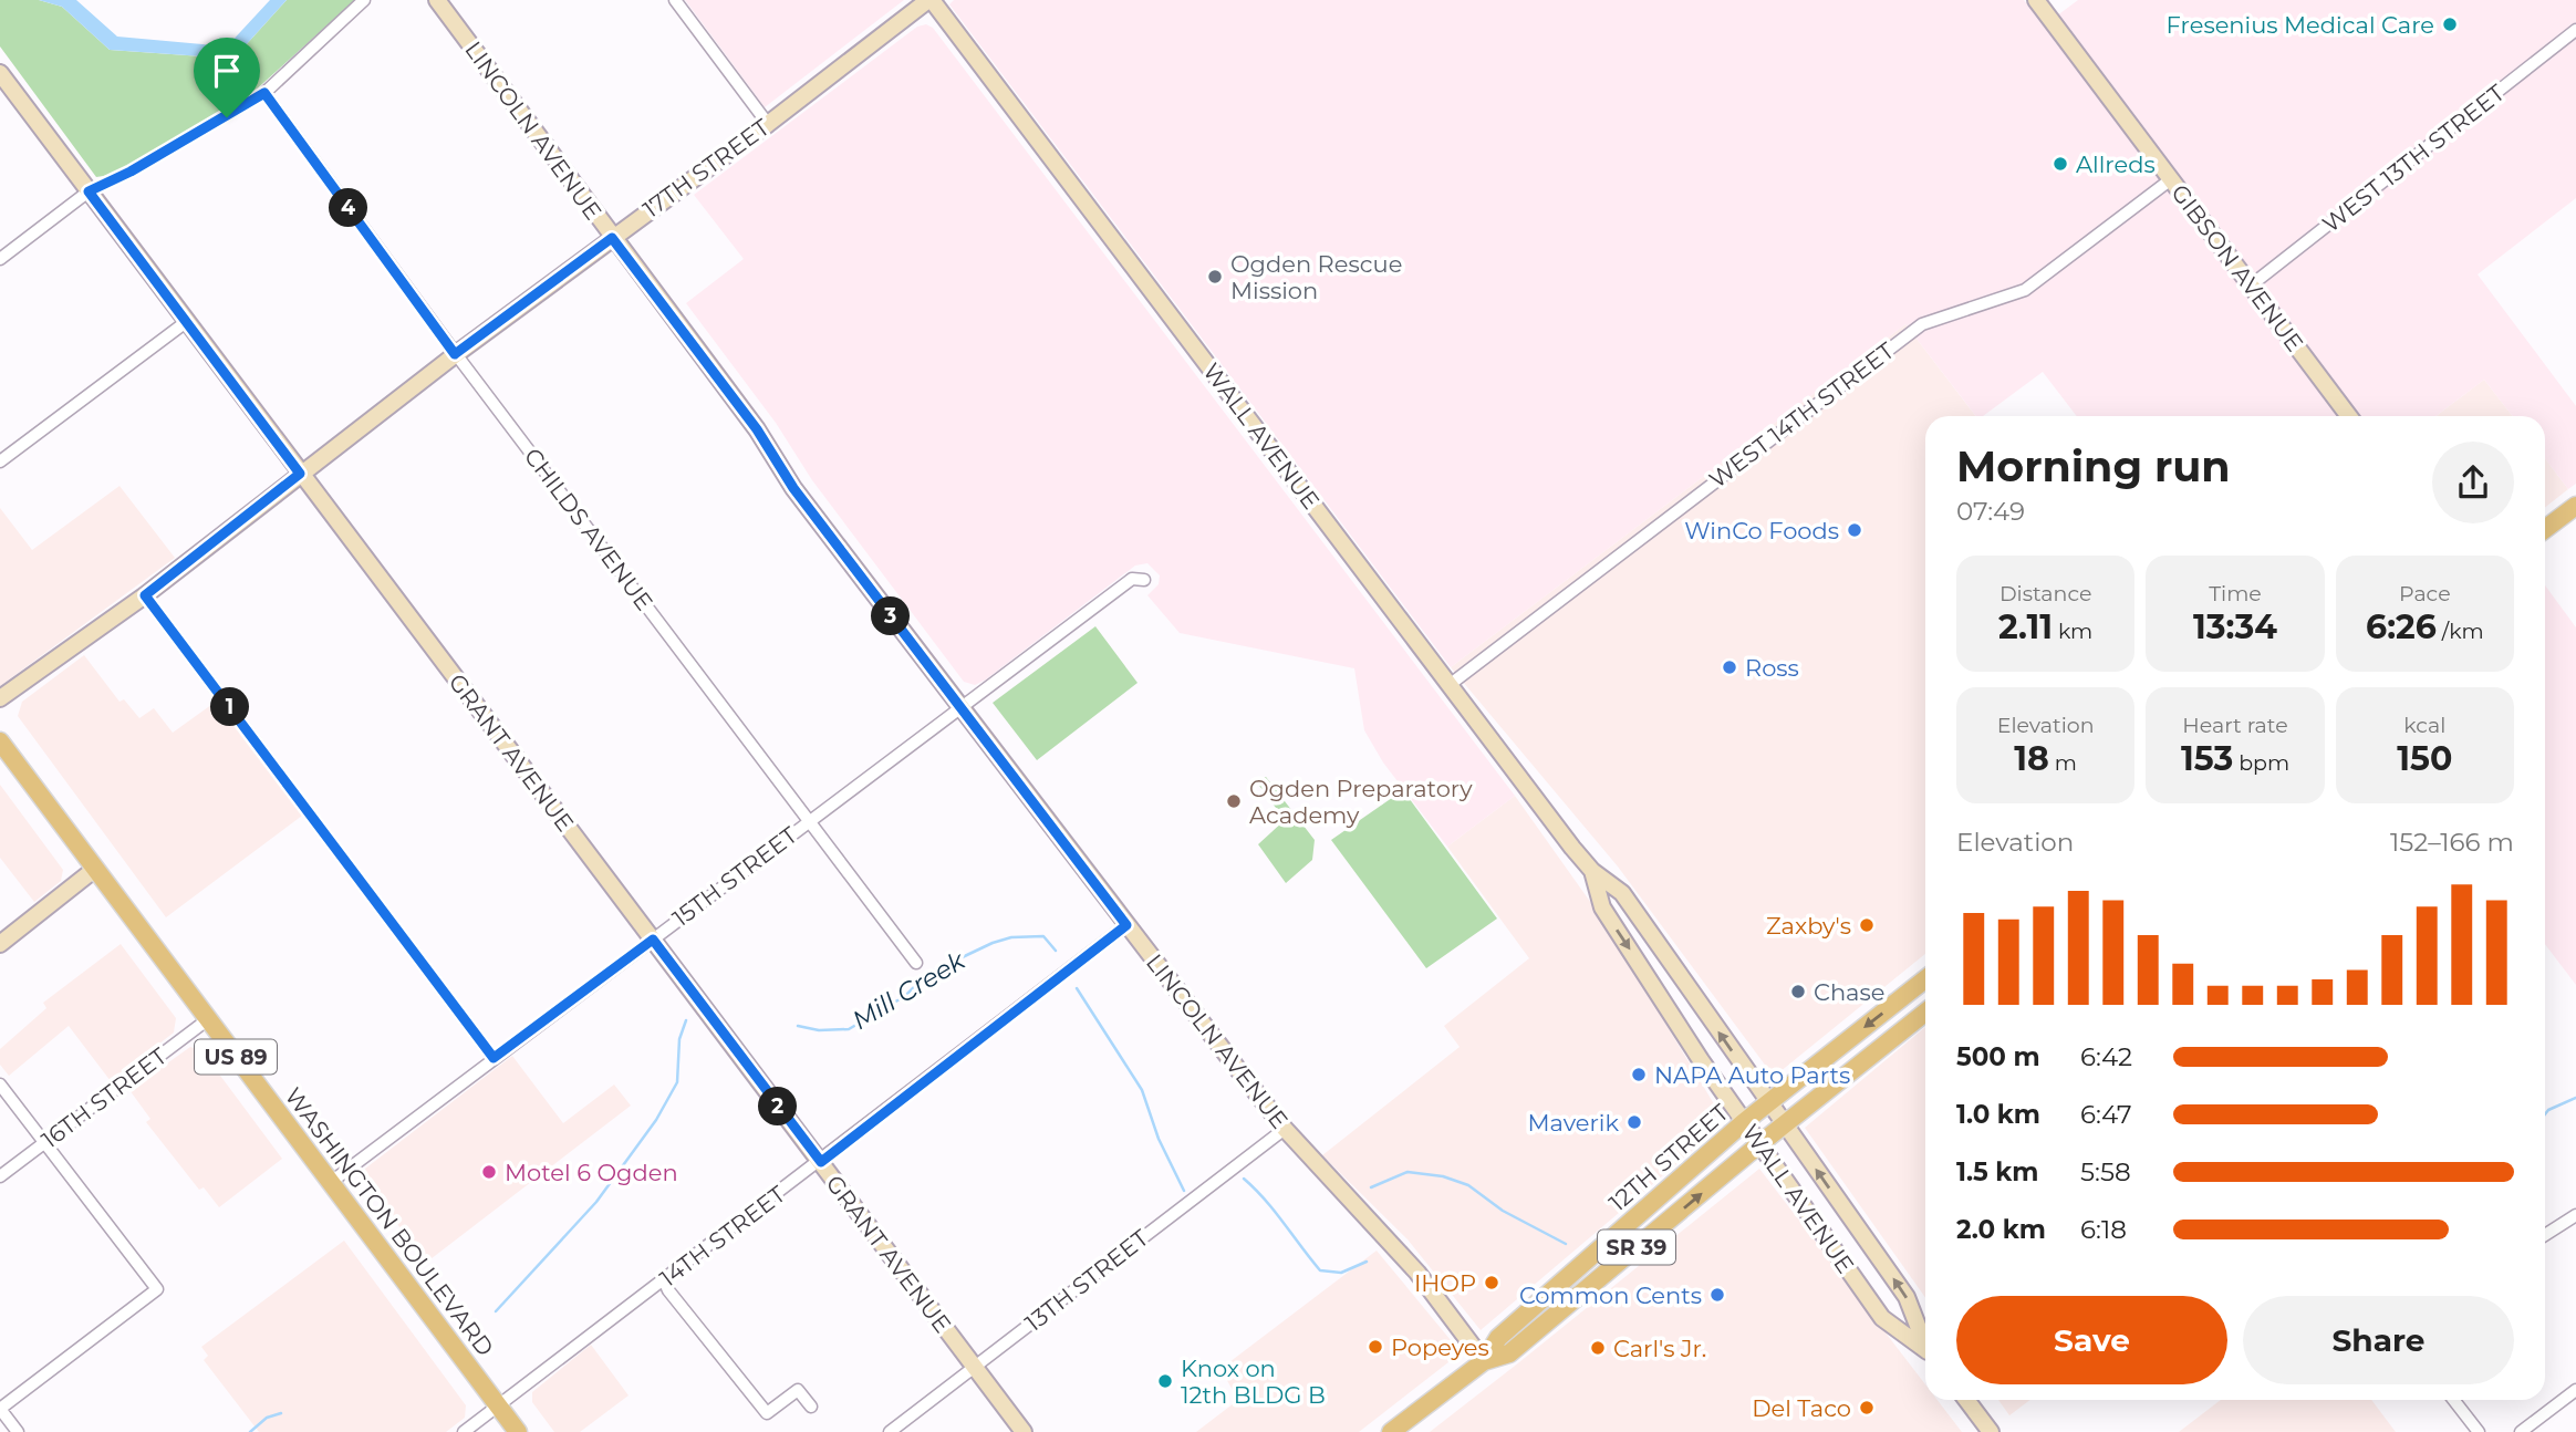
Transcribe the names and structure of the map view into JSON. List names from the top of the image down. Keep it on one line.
{"streets":{"main road":["US 89","12TH STREET","WASHINGTON BOULEVARD","SR 39"],"street":["LINCOLN AVENUE","WEST 13TH STREET","17TH STREET","GIBSON AVENUE","WEST 14TH STREET","WALL AVENUE","CHILDS AVENUE","GRANT AVENUE","15TH STREET","16TH STREET","14TH STREET","13TH STREET"]},"crossings":[["LINCOLN AVENUE","17TH STREET"],["LINCOLN AVENUE","15TH STREET"],["LINCOLN AVENUE","12TH STREET"],["LINCOLN AVENUE","14TH STREET"],["LINCOLN AVENUE","13TH STREET"],["WEST 13TH STREET","GIBSON AVENUE"],["17TH STREET","WALL AVENUE"],["17TH STREET","CHILDS AVENUE"],["17TH STREET","GRANT AVENUE"],["GIBSON AVENUE","WEST 14TH STREET"],["WEST 14TH STREET","WALL AVENUE"],["WALL AVENUE","12TH STREET"],["CHILDS AVENUE","15TH STREET"],["GRANT AVENUE","15TH STREET"],["GRANT AVENUE","14TH STREET"],["GRANT AVENUE","13TH STREET"],["15TH STREET","WASHINGTON BOULEVARD"],["16TH STREET","WASHINGTON BOULEVARD"],["WASHINGTON BOULEVARD","14TH STREET"]],"water":["Mill Creek"],"places":["Fresenius Medical Care","Allreds","Ogden Rescue Mission","WinCo Foods","Ross","Ogden Preparatory Academy","Zaxby's","Chase","NAPA Auto Parts","Maverik","Motel 6 Ogden","IHOP","Common Cents","Popeyes","Carl's Jr.","Knox on 12th BLDG B","Del Taco"],"page":{"pins":["4","3","1","2"],"heading":["Morning run","07:49"],"stats":[["Distance","2.11 km"],["Time","13:34"],["Pace","6:26 /km"],["Elevation","18 m"],["Heart rate","153 bpm"],["kcal","150"]],"chart":["Elevation","152–166 m"],"list":[{"name":"500 m","note":"6:42"},{"name":"1.0 km","note":"6:47"},{"name":"1.5 km","note":"5:58"},{"name":"2.0 km","note":"6:18"}],"buttons":["Save","Share"]}}
